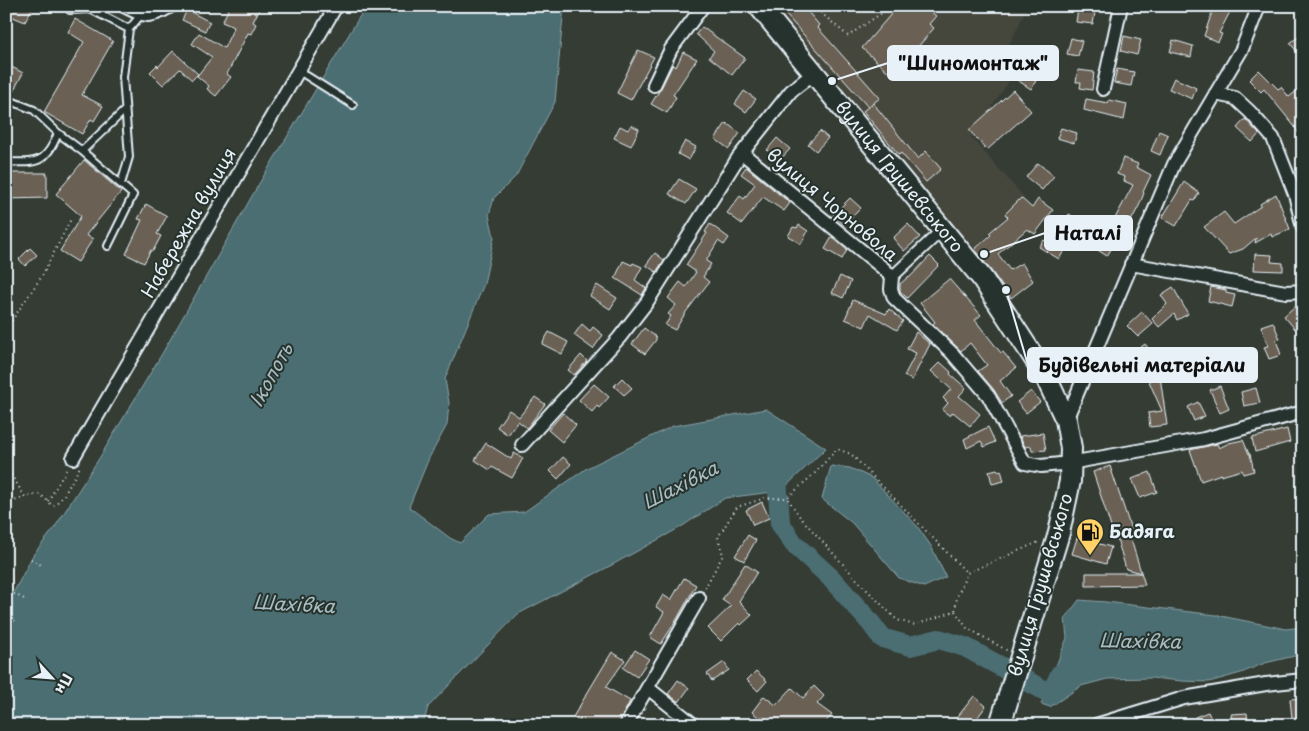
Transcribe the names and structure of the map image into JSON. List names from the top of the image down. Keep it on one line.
{"streets":{"main road":["вулиця Грушевського"],"street":["вулиця Чорновола","Набережна вулиця"]},"crossings":[["вулиця Грушевського","вулиця Чорновола"]],"water":["Ікопоть","Шахівка"],"places":{"other":["\"Шиномонтаж\"","Наталі","Будівельні матеріали"],"fuel station":["Бадяга"]},"north":"bottom right"}
